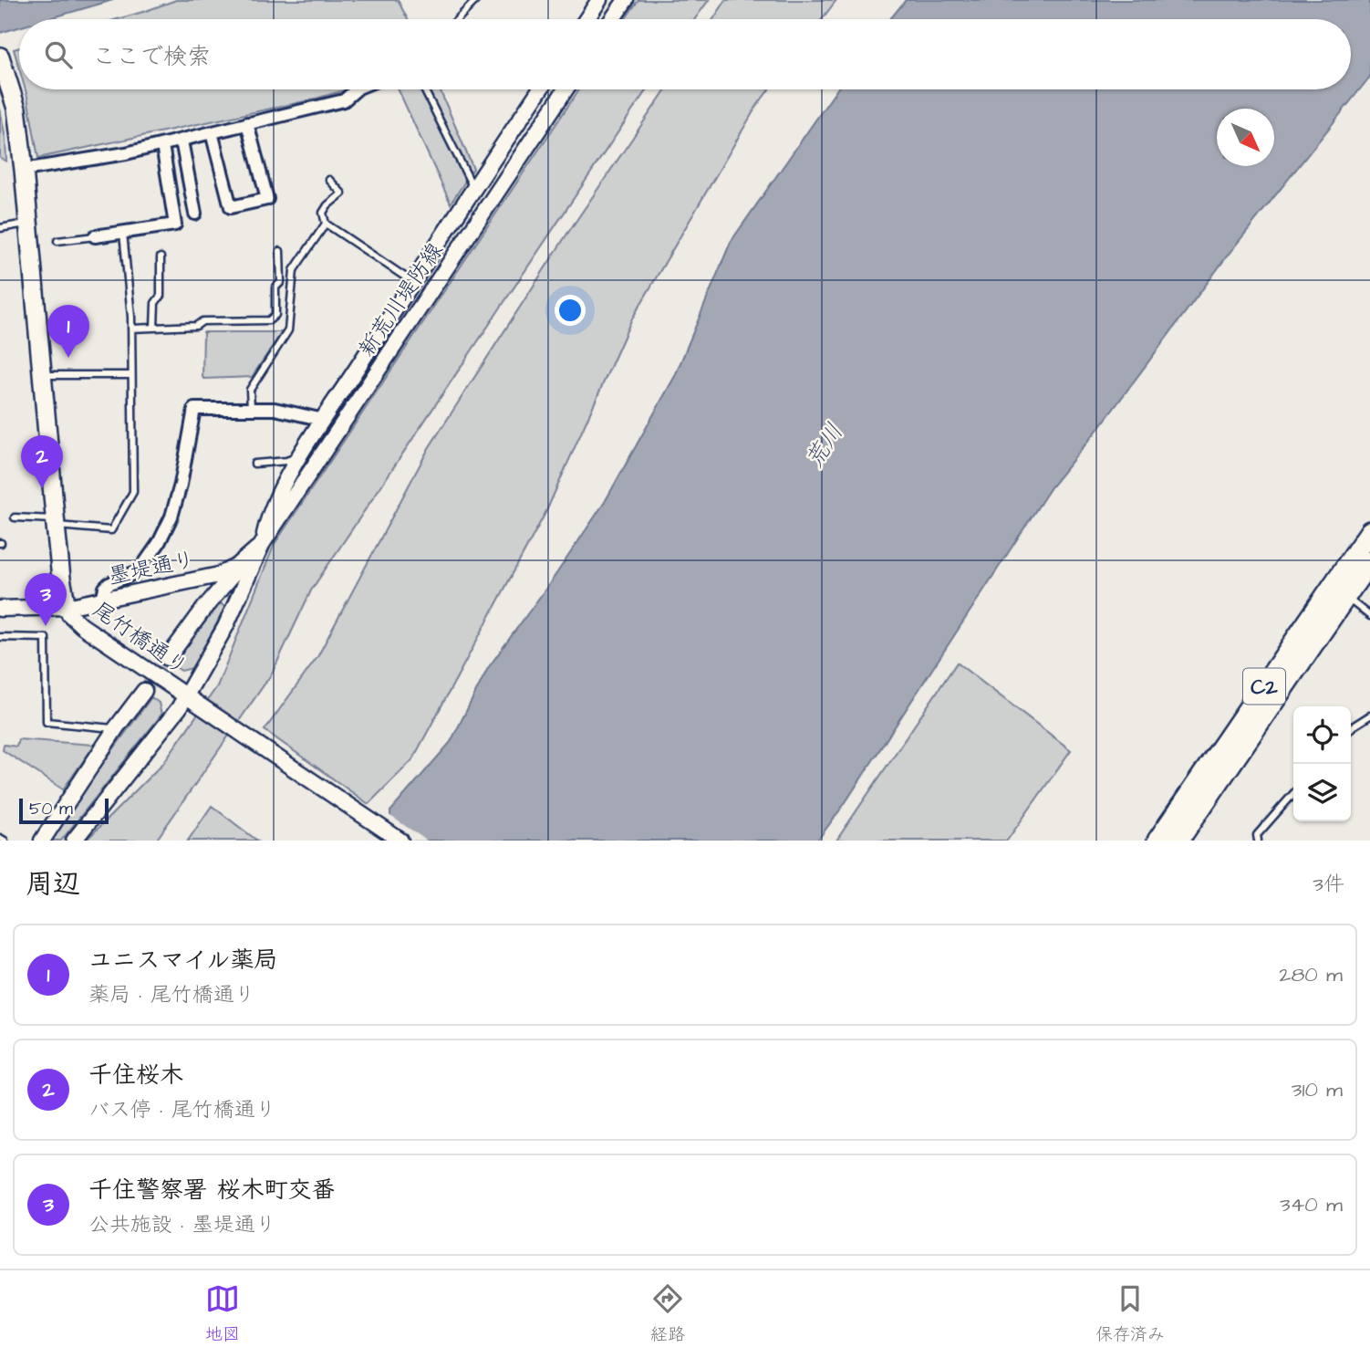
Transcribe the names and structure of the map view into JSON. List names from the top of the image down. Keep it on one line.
{"streets":{"highway":["C2"],"main road":["新荒川堤防線","墨堤通り","尾竹橋通り"]},"crossings":[["新荒川堤防線","墨堤通り"],["新荒川堤防線","尾竹橋通り"],["墨堤通り","尾竹橋通り"]],"water":["荒川"],"scale_bar":"50 m","north":"bottom right","page":{"search":"ここで検索","pins":["1","2","3"],"scale":"50 m","heading":["周辺","3件"],"list":[{"mark":"1","name":"ユニスマイル薬局","note":"薬局 · 尾竹橋通り","value":"280 m"},{"mark":"2","name":"千住桜木","note":"バス停 · 尾竹橋通り","value":"310 m"},{"mark":"3","name":"千住警察署 桜木町交番","note":"公共施設 · 墨堤通り","value":"340 m"}],"nav":["地図","経路","保存済み"]}}
